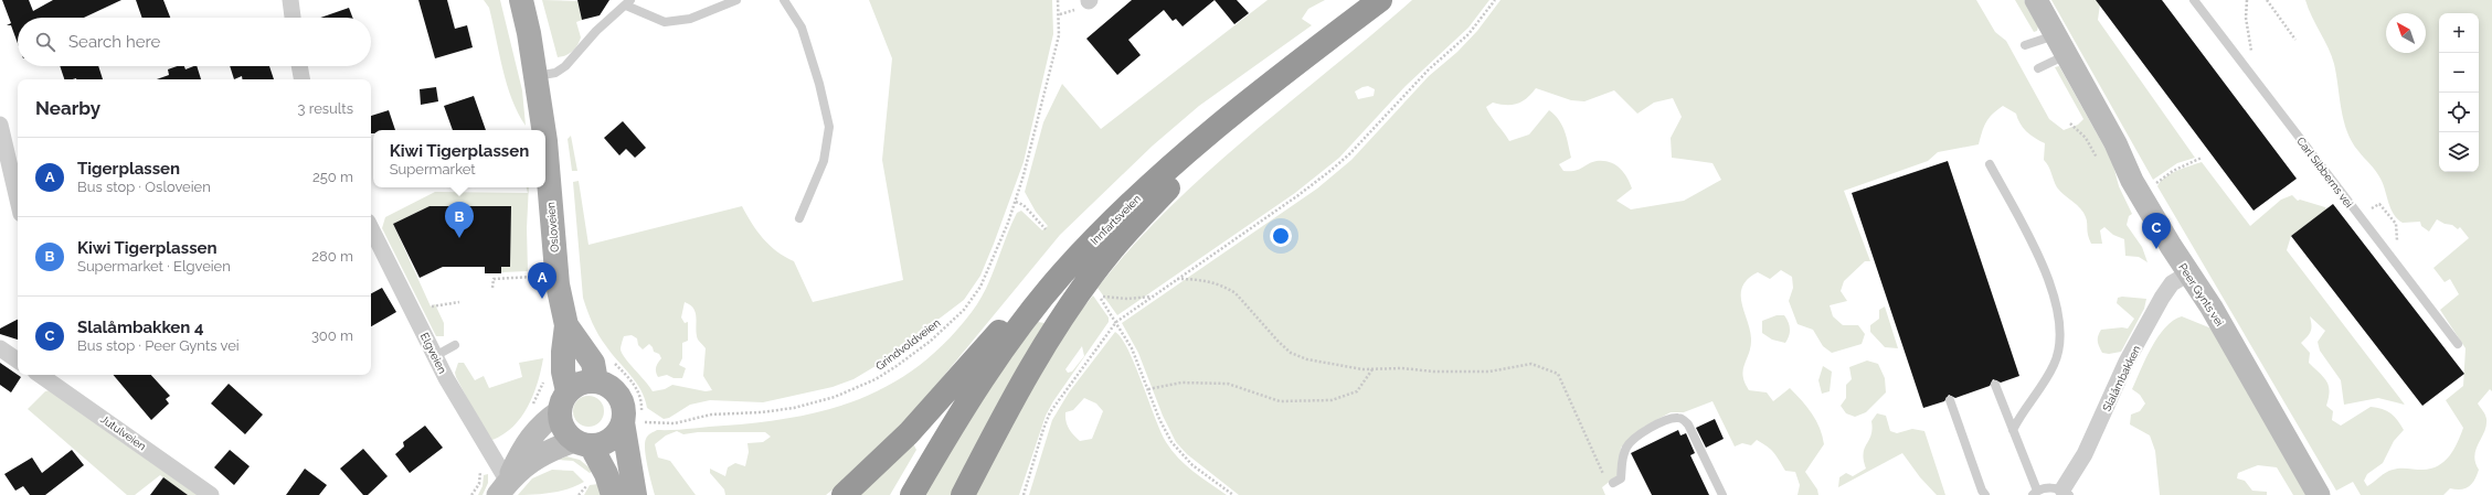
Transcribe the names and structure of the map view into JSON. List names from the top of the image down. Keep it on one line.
{"streets":{"highway":["Innfartsveien"],"main road":["Osloveien"],"street":["Peer Gynts vei","Elgveien","Slalåmbakken","Jutulveien"],"lane":["Carl Sibberns vei"],"path":["Grindvoldveien"]},"crossings":[["Osloveien","Grindvoldveien"],["Peer Gynts vei","Slalåmbakken"]],"north":"top left","page":{"map_buttons":["+","−"],"search":"Search here","heading":["Nearby","3 results"],"popup":["Kiwi Tigerplassen","Supermarket"],"list":[{"mark":"A","name":"Tigerplassen","note":"Bus stop · Osloveien","value":"250 m"},{"mark":"B","name":"Kiwi Tigerplassen","note":"Supermarket · Elgveien","value":"280 m"},{"mark":"C","name":"Slalåmbakken 4","note":"Bus stop · Peer Gynts vei","value":"300 m"}],"pins":["B","C","A"]}}
